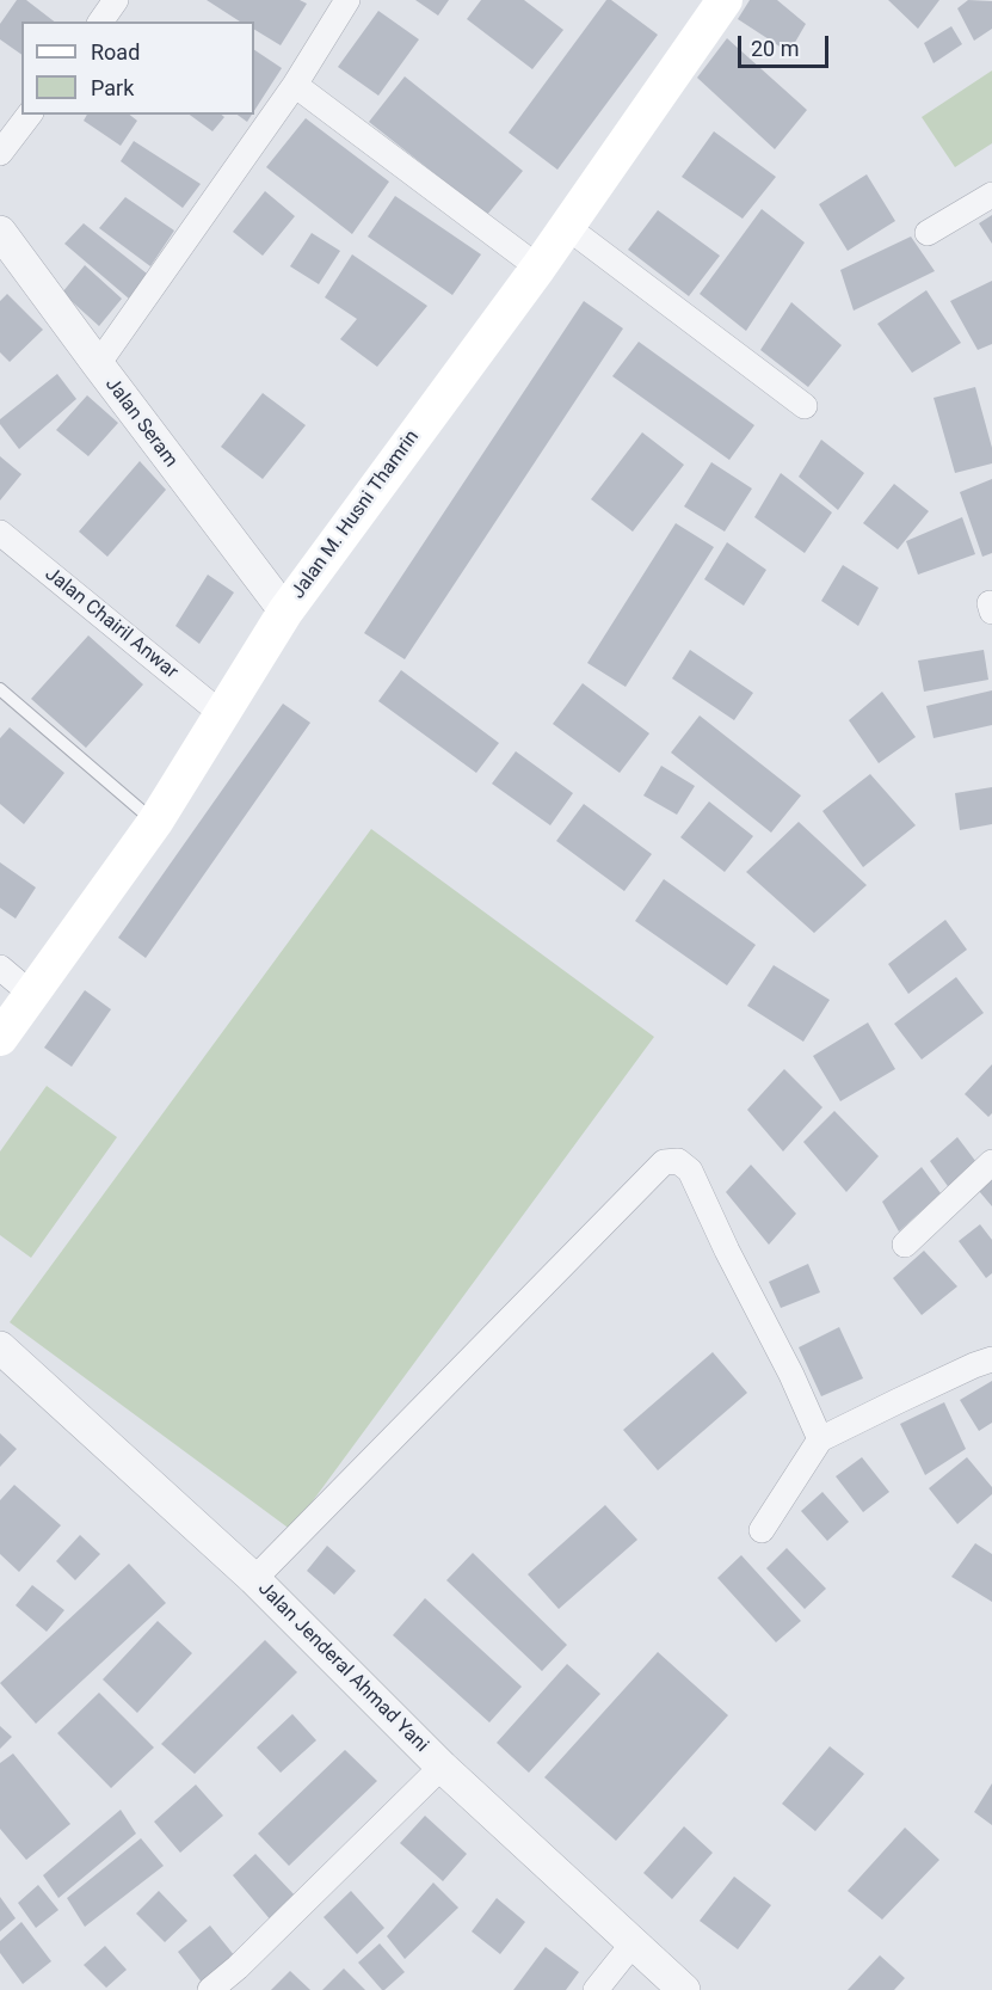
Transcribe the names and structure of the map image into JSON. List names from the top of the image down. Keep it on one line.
{"streets":{"main road":["Jalan M. Husni Thamrin"],"street":["Jalan Seram","Jalan Chairil Anwar","Jalan Jenderal Ahmad Yani"]},"crossings":[["Jalan Seram","Jalan M. Husni Thamrin"],["Jalan M. Husni Thamrin","Jalan Chairil Anwar"]],"legend":["Road","Park"],"scale_bar":"20 m"}
